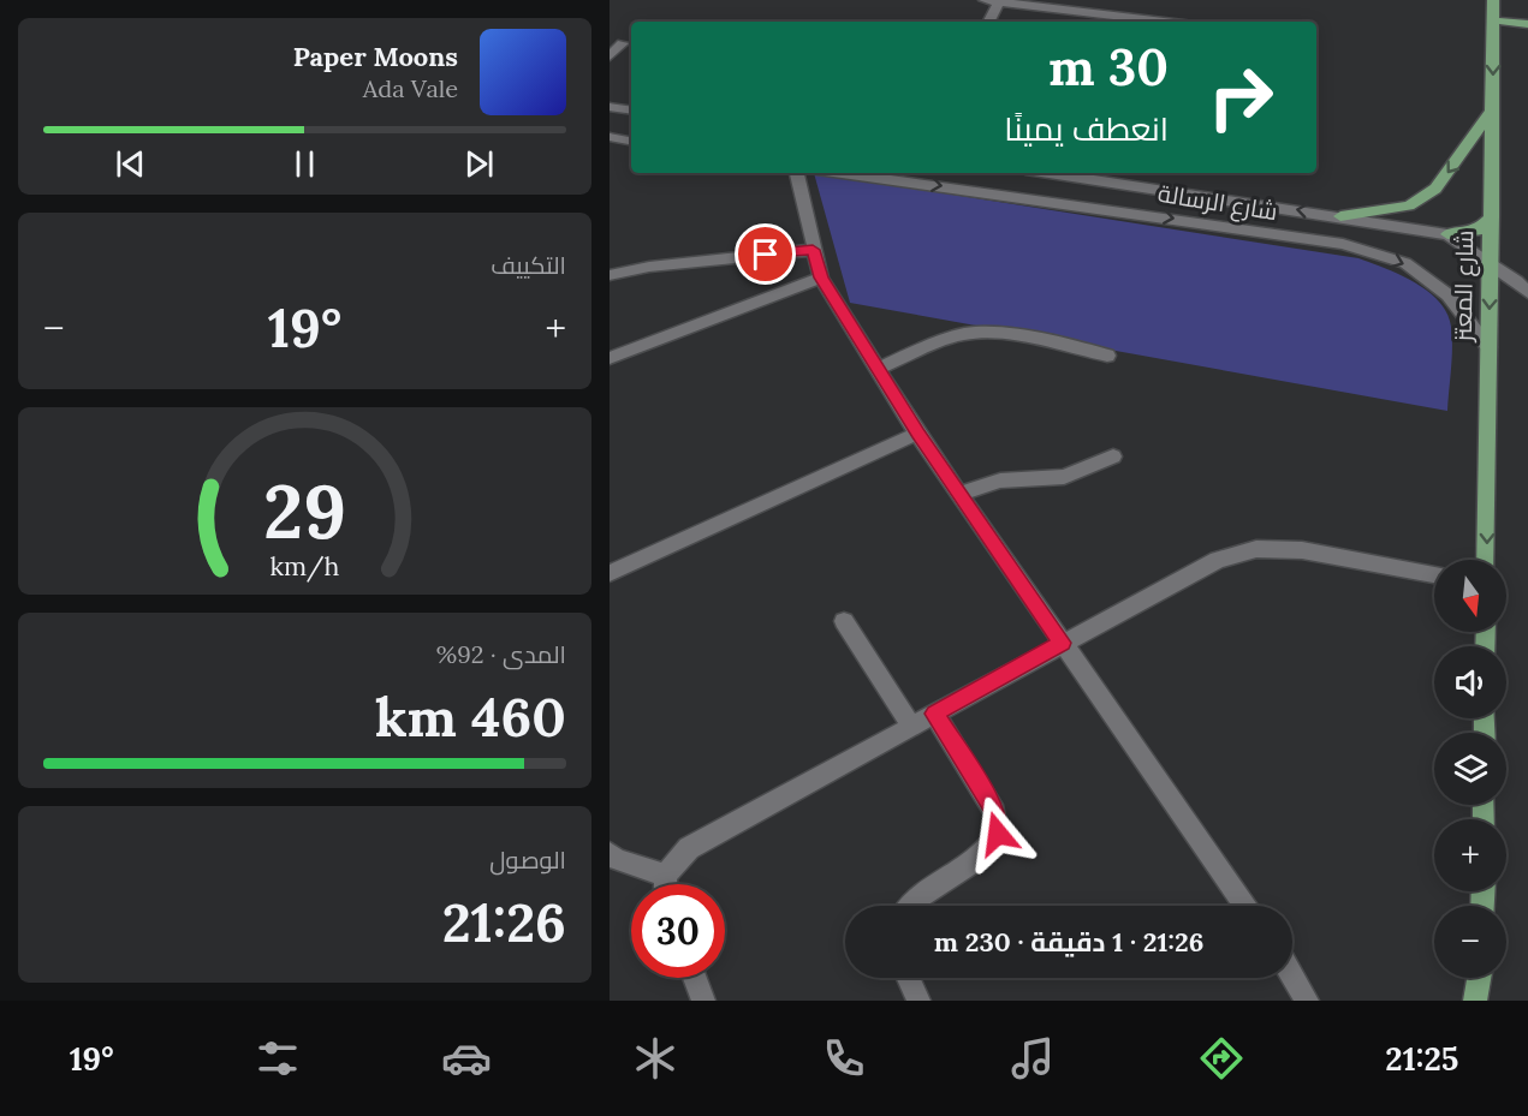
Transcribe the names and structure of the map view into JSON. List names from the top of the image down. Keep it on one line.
{"streets":{"main road":["شارع المعتز"],"street":["شارع الرسالة"]},"crossings":[["شارع الرسالة","شارع المعتز"]],"one_way":["شارع المعتز"],"north":"bottom","page":{"turn":["30 m","انعطف يمينًا"],"song":["Paper Moons","Ada Vale"],"tile":["التكييف",["المدى · 92%","460 km"],["الوصول","21:26"]],"heat":["−","19°","+"],"map_buttons":["+","−"],"limit":"30","trip":"21:26 · 1 دقيقة · 230 m","tabs":["21:25","19°"],"gauge":["29","km/h"]}}
